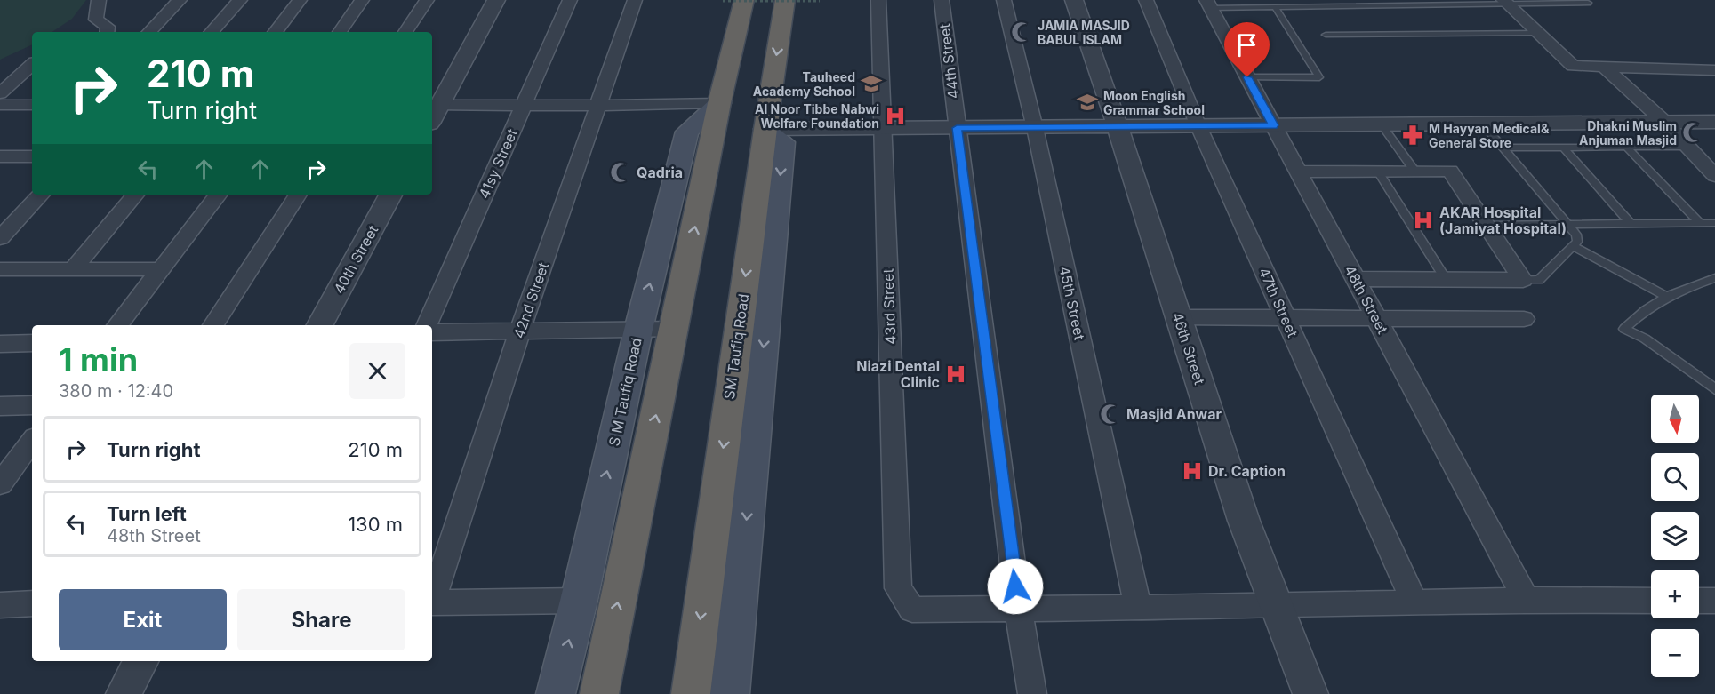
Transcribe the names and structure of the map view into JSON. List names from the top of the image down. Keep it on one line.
{"streets":{"highway":["SM Taufiq Road"],"main road":["S M Taufiq Road"],"street":["44th Street","41sy Street","40th Street","48th Street","42nd Street","47th Street","45th Street","43rd Street","46th Street"]},"crossings":[["44th Street","43rd Street"]],"places":{"mosque":["JAMIA MASJID BABUL ISLAM","Dhakni Muslim Anjuman Masjid","Qadria","Masjid Anwar"],"school or university":["Tauheed Academy School","Moon English Grammar School"],"hospital":["Al Noor Tibbe Nabwi Welfare Foundation","AKAR Hospital (Jamiyat Hospital)","Niazi Dental Clinic","Dr. Caption"],"pharmacy":["M Hayyan Medical& General Store"]},"north":"bottom","page":{"turn":["210 m","Turn right"],"heading":["1 min","380 m · 12:40"],"map_buttons":["+","−"],"list":[{"name":"Turn right","value":"210 m"},{"name":"Turn left","note":"48th Street","value":"130 m"}],"buttons":["Exit","Share"]}}
